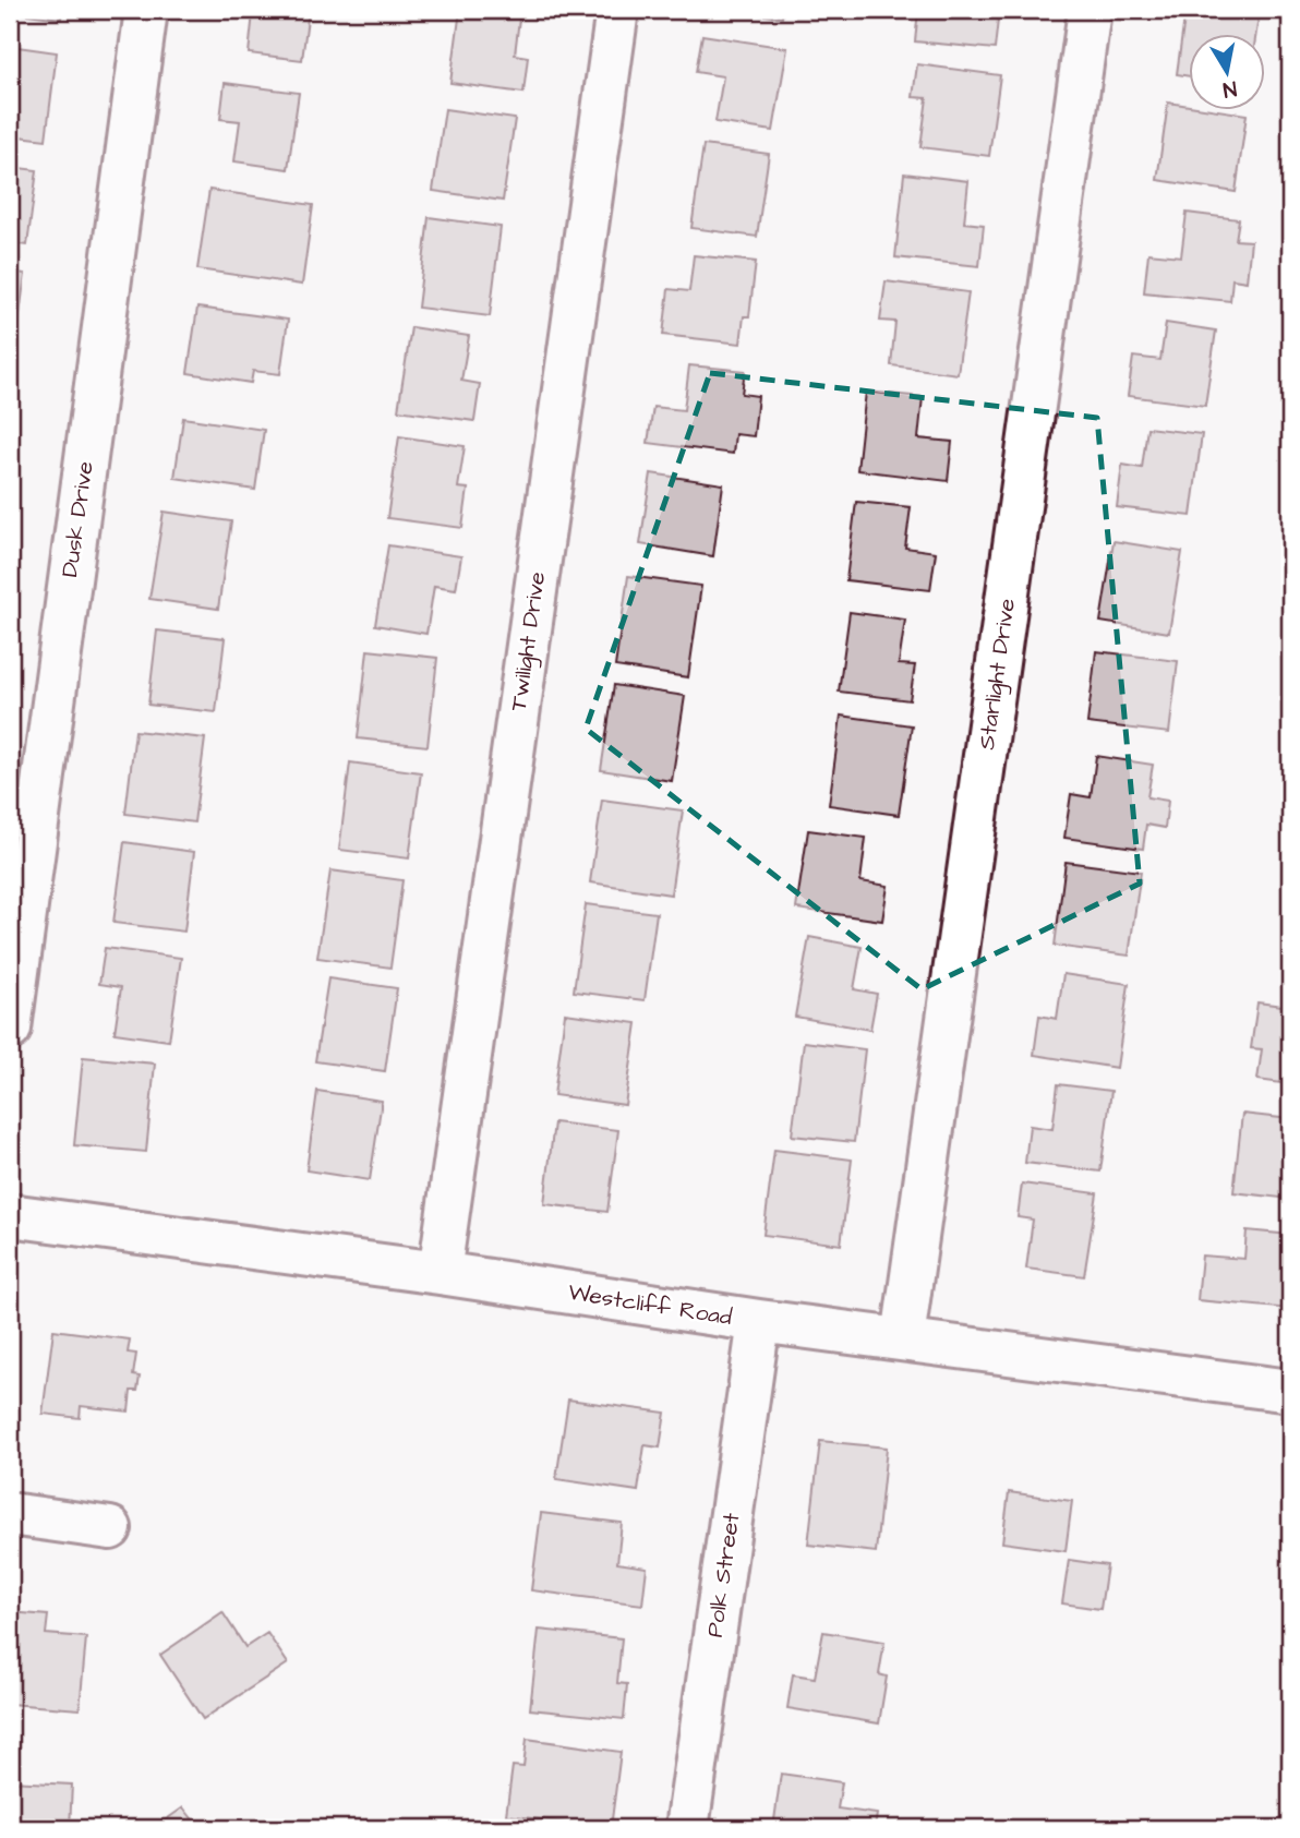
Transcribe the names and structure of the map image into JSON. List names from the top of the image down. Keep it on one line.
{"streets":{"street":["Dusk Drive","Twilight Drive","Starlight Drive","Westcliff Road","Polk Street"]},"crossings":[["Twilight Drive","Westcliff Road"],["Starlight Drive","Westcliff Road"],["Westcliff Road","Polk Street"]],"north":"bottom"}
